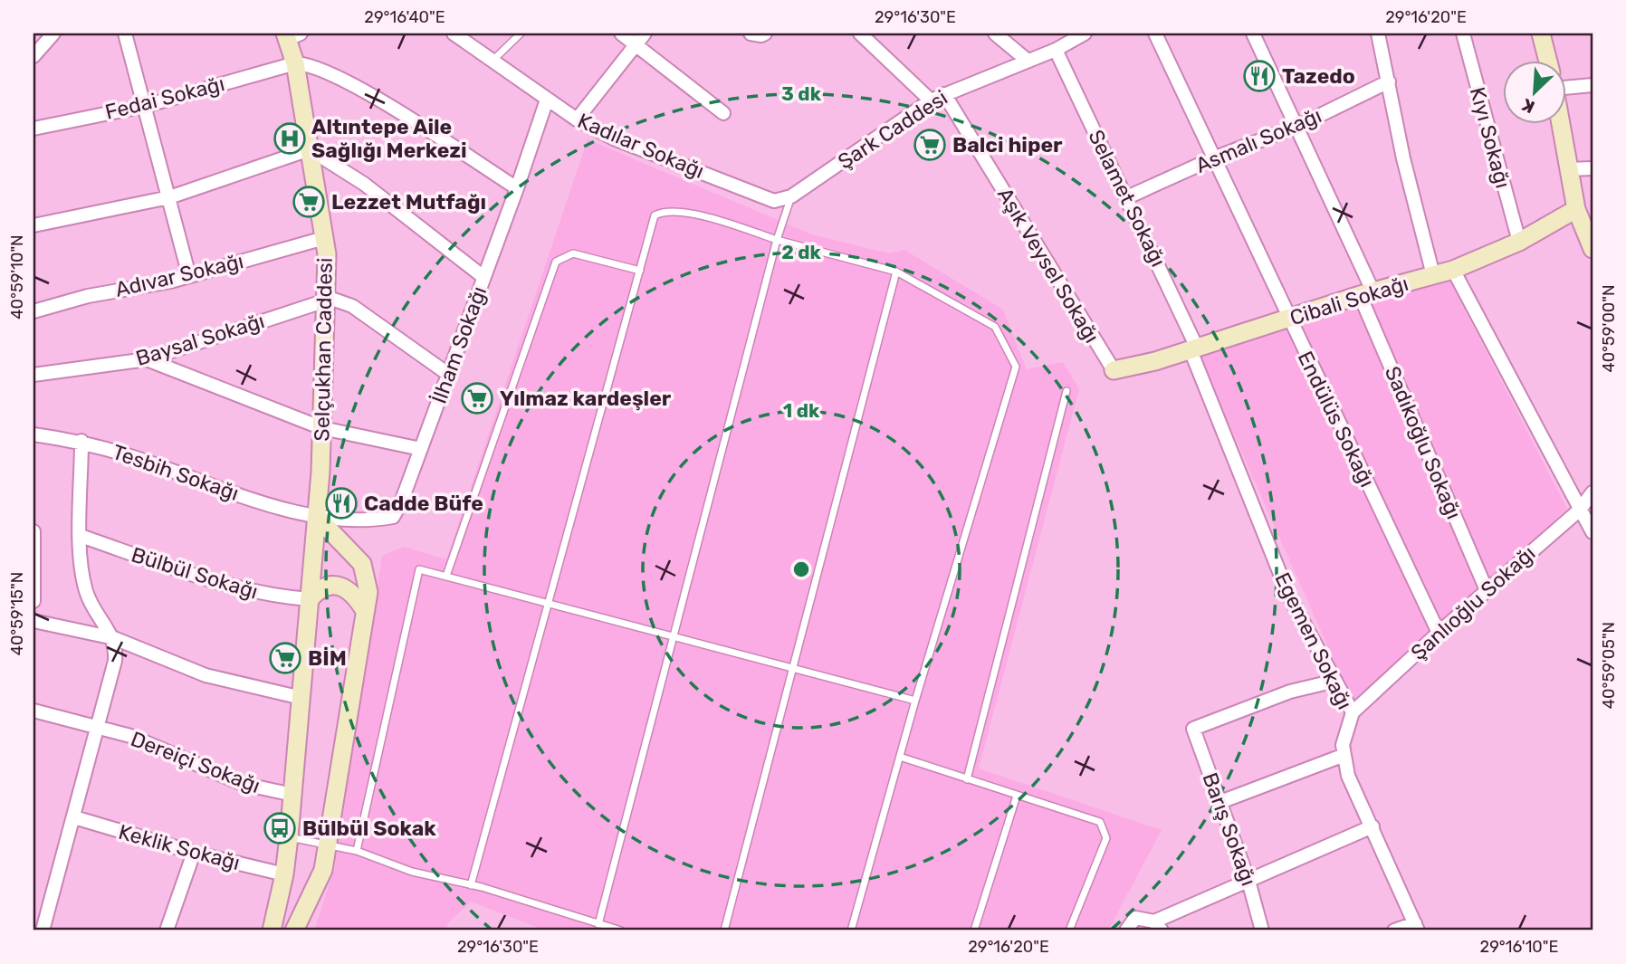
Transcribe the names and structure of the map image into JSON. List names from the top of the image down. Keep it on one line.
{"streets":{"street":["Fedai Sokağı","Şark Caddesi","Kıyı Sokağı","Asmalı Sokağı","Kadılar Sokağı","Selamet Sokağı","Aşık Veysel Sokağı","Adıvar Sokağı","Cibali Sokağı","Baysal Sokağı","İlham Sokağı","Selçukhan Caddesi","Endülüs Sokağı","Sadıkoğlu Sokağı","Tesbih Sokağı","Bülbül Sokağı","Şanlıoğlu Sokağı","Egemen Sokağı","Dereiçi Sokağı","Barış Sokağı","Keklik Sokağı"]},"crossings":[["Fedai Sokağı","Selçukhan Caddesi"],["Şark Caddesi","Kadılar Sokağı"],["Şark Caddesi","Selamet Sokağı"],["Şark Caddesi","Aşık Veysel Sokağı"],["Kıyı Sokağı","Cibali Sokağı"],["Asmalı Sokağı","Selamet Sokağı"],["Asmalı Sokağı","Endülüs Sokağı"],["Asmalı Sokağı","Sadıkoğlu Sokağı"],["Kadılar Sokağı","İlham Sokağı"],["Selamet Sokağı","Cibali Sokağı"],["Selamet Sokağı","Egemen Sokağı"],["Aşık Veysel Sokağı","Cibali Sokağı"],["Adıvar Sokağı","Selçukhan Caddesi"],["Cibali Sokağı","Endülüs Sokağı"],["Cibali Sokağı","Sadıkoğlu Sokağı"],["Cibali Sokağı","Egemen Sokağı"],["Baysal Sokağı","Selçukhan Caddesi"],["İlham Sokağı","Selçukhan Caddesi"],["İlham Sokağı","Tesbih Sokağı"],["Selçukhan Caddesi","Tesbih Sokağı"],["Selçukhan Caddesi","Bülbül Sokağı"],["Selçukhan Caddesi","Dereiçi Sokağı"],["Selçukhan Caddesi","Keklik Sokağı"],["Endülüs Sokağı","Şanlıoğlu Sokağı"],["Sadıkoğlu Sokağı","Şanlıoğlu Sokağı"],["Şanlıoğlu Sokağı","Egemen Sokağı"],["Egemen Sokağı","Barış Sokağı"]],"places":{"restaurant":["Tazedo","Cadde Büfe"],"hospital":["Altıntepe Aile Sağlığı Merkezi"],"supermarket":["Balci hiper","Lezzet Mutfağı","Yılmaz kardeşler","BİM"],"bus stop":["Bülbül Sokak"]},"north":"bottom left","coordinates":["29°16'40\"E","29°16'30\"E","29°16'20\"E","40°59'10\"N","40°59'00\"N","40°59'15\"N","40°59'05\"N","29°16'10\"E"],"rings":["3 dk","2 dk","1 dk"]}
